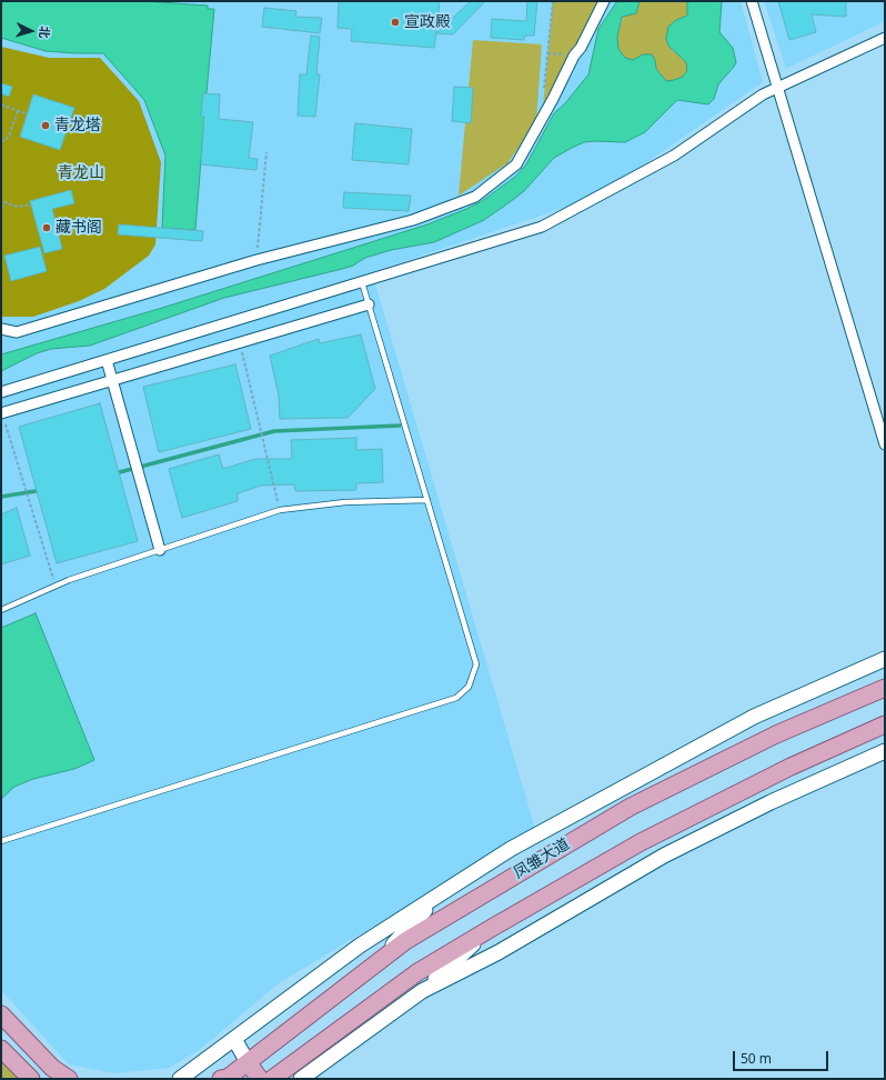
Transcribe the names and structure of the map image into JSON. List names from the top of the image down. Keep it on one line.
{"streets":{"main road":["凤雏大道"]},"parks":["青龙山"],"places":["宣政殿","青龙塔","藏书阁"],"scale_bar":"50 m","north":"right"}
